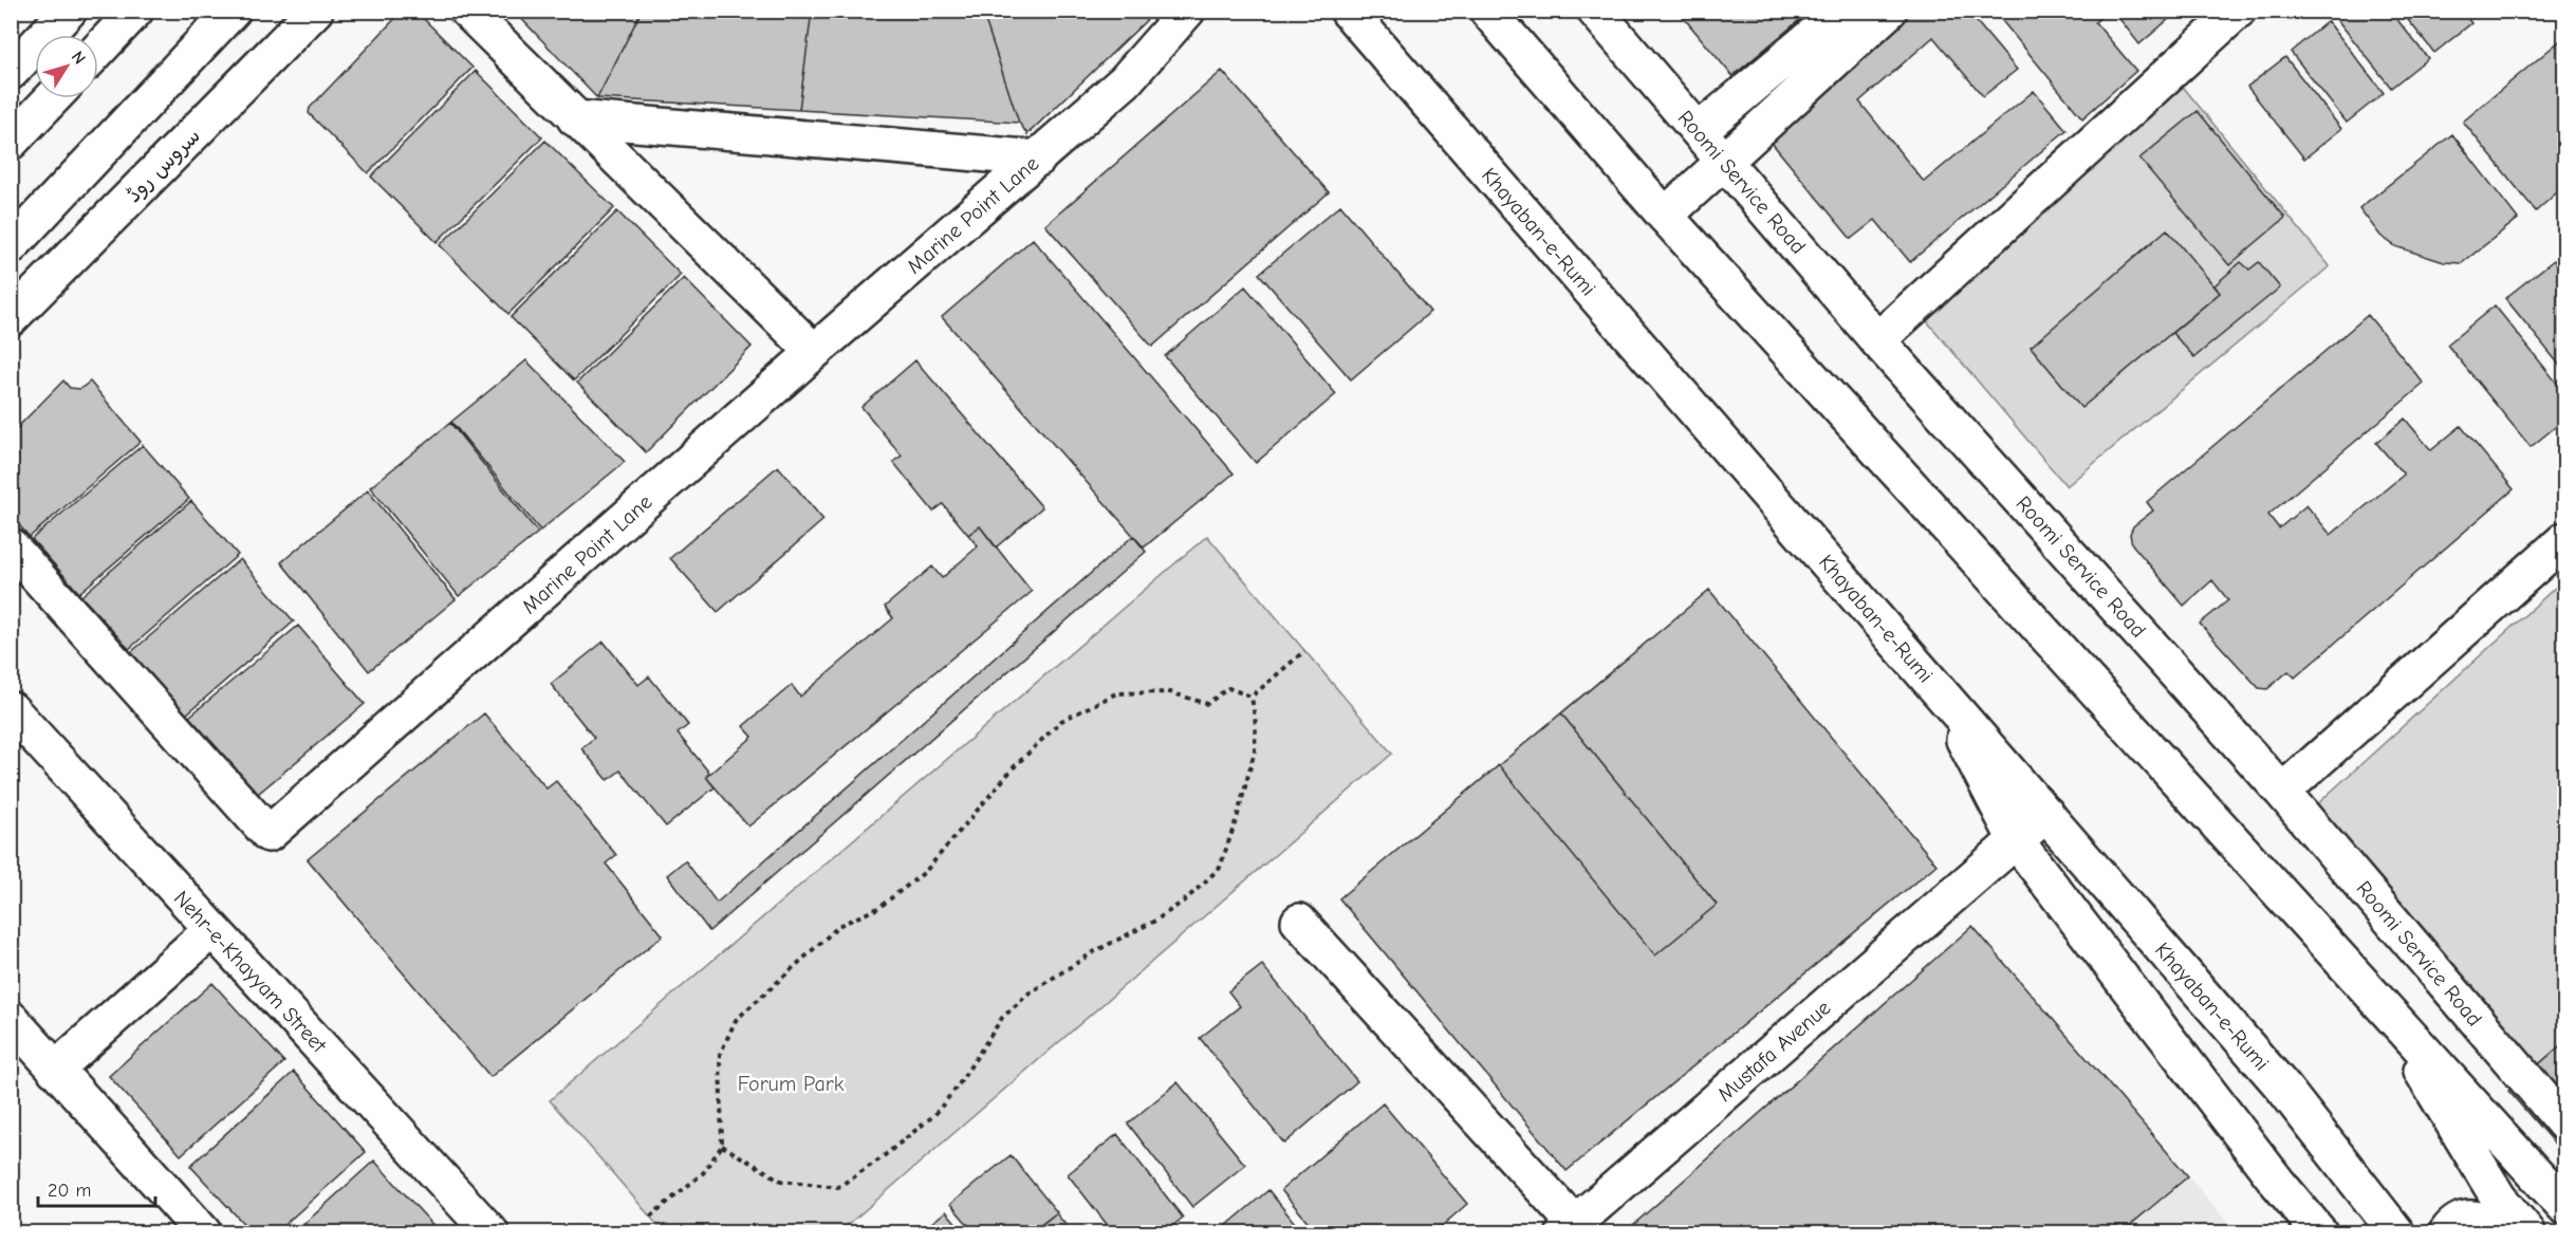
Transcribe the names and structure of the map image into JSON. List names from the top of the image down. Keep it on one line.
{"streets":{"street":["سروس روڈ","Roomi Service Road","Marine Point Lane","Khayaban-e-Rumi","Nehr-e-Khayyam Street","Mustafa Avenue"]},"crossings":[["Khayaban-e-Rumi","Mustafa Avenue"]],"parks":["Forum Park"],"scale_bar":"20 m","north":"top right"}
